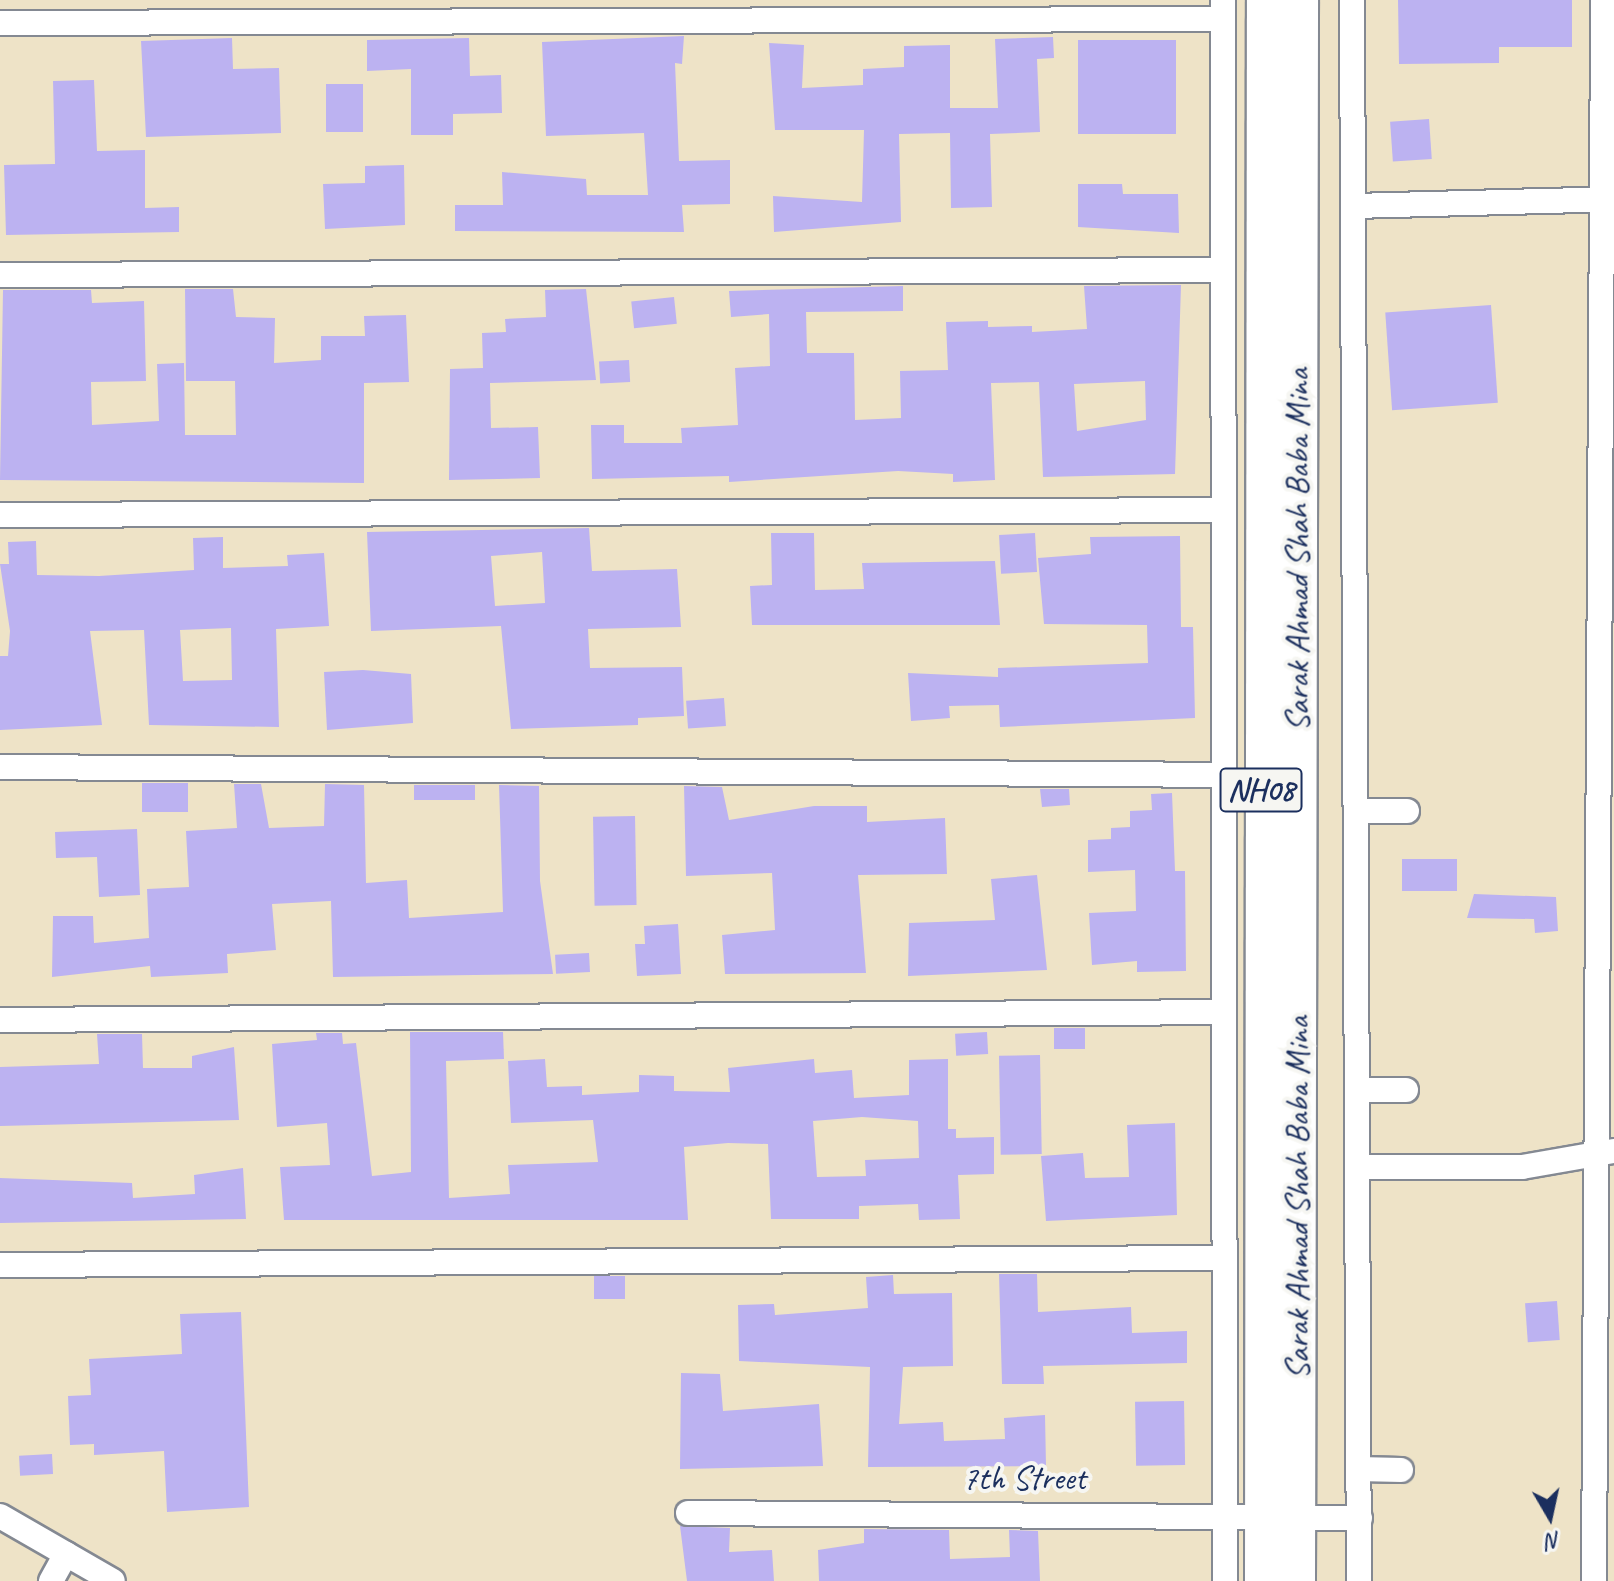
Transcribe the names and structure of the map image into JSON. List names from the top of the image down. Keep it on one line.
{"streets":{"highway":["Sarak Ahmad Shah Baba Mina","NH08"],"street":["7th Street"]},"crossings":[["Sarak Ahmad Shah Baba Mina","NH08"],["Sarak Ahmad Shah Baba Mina","7th Street"],["NH08","7th Street"]],"north":"bottom"}
